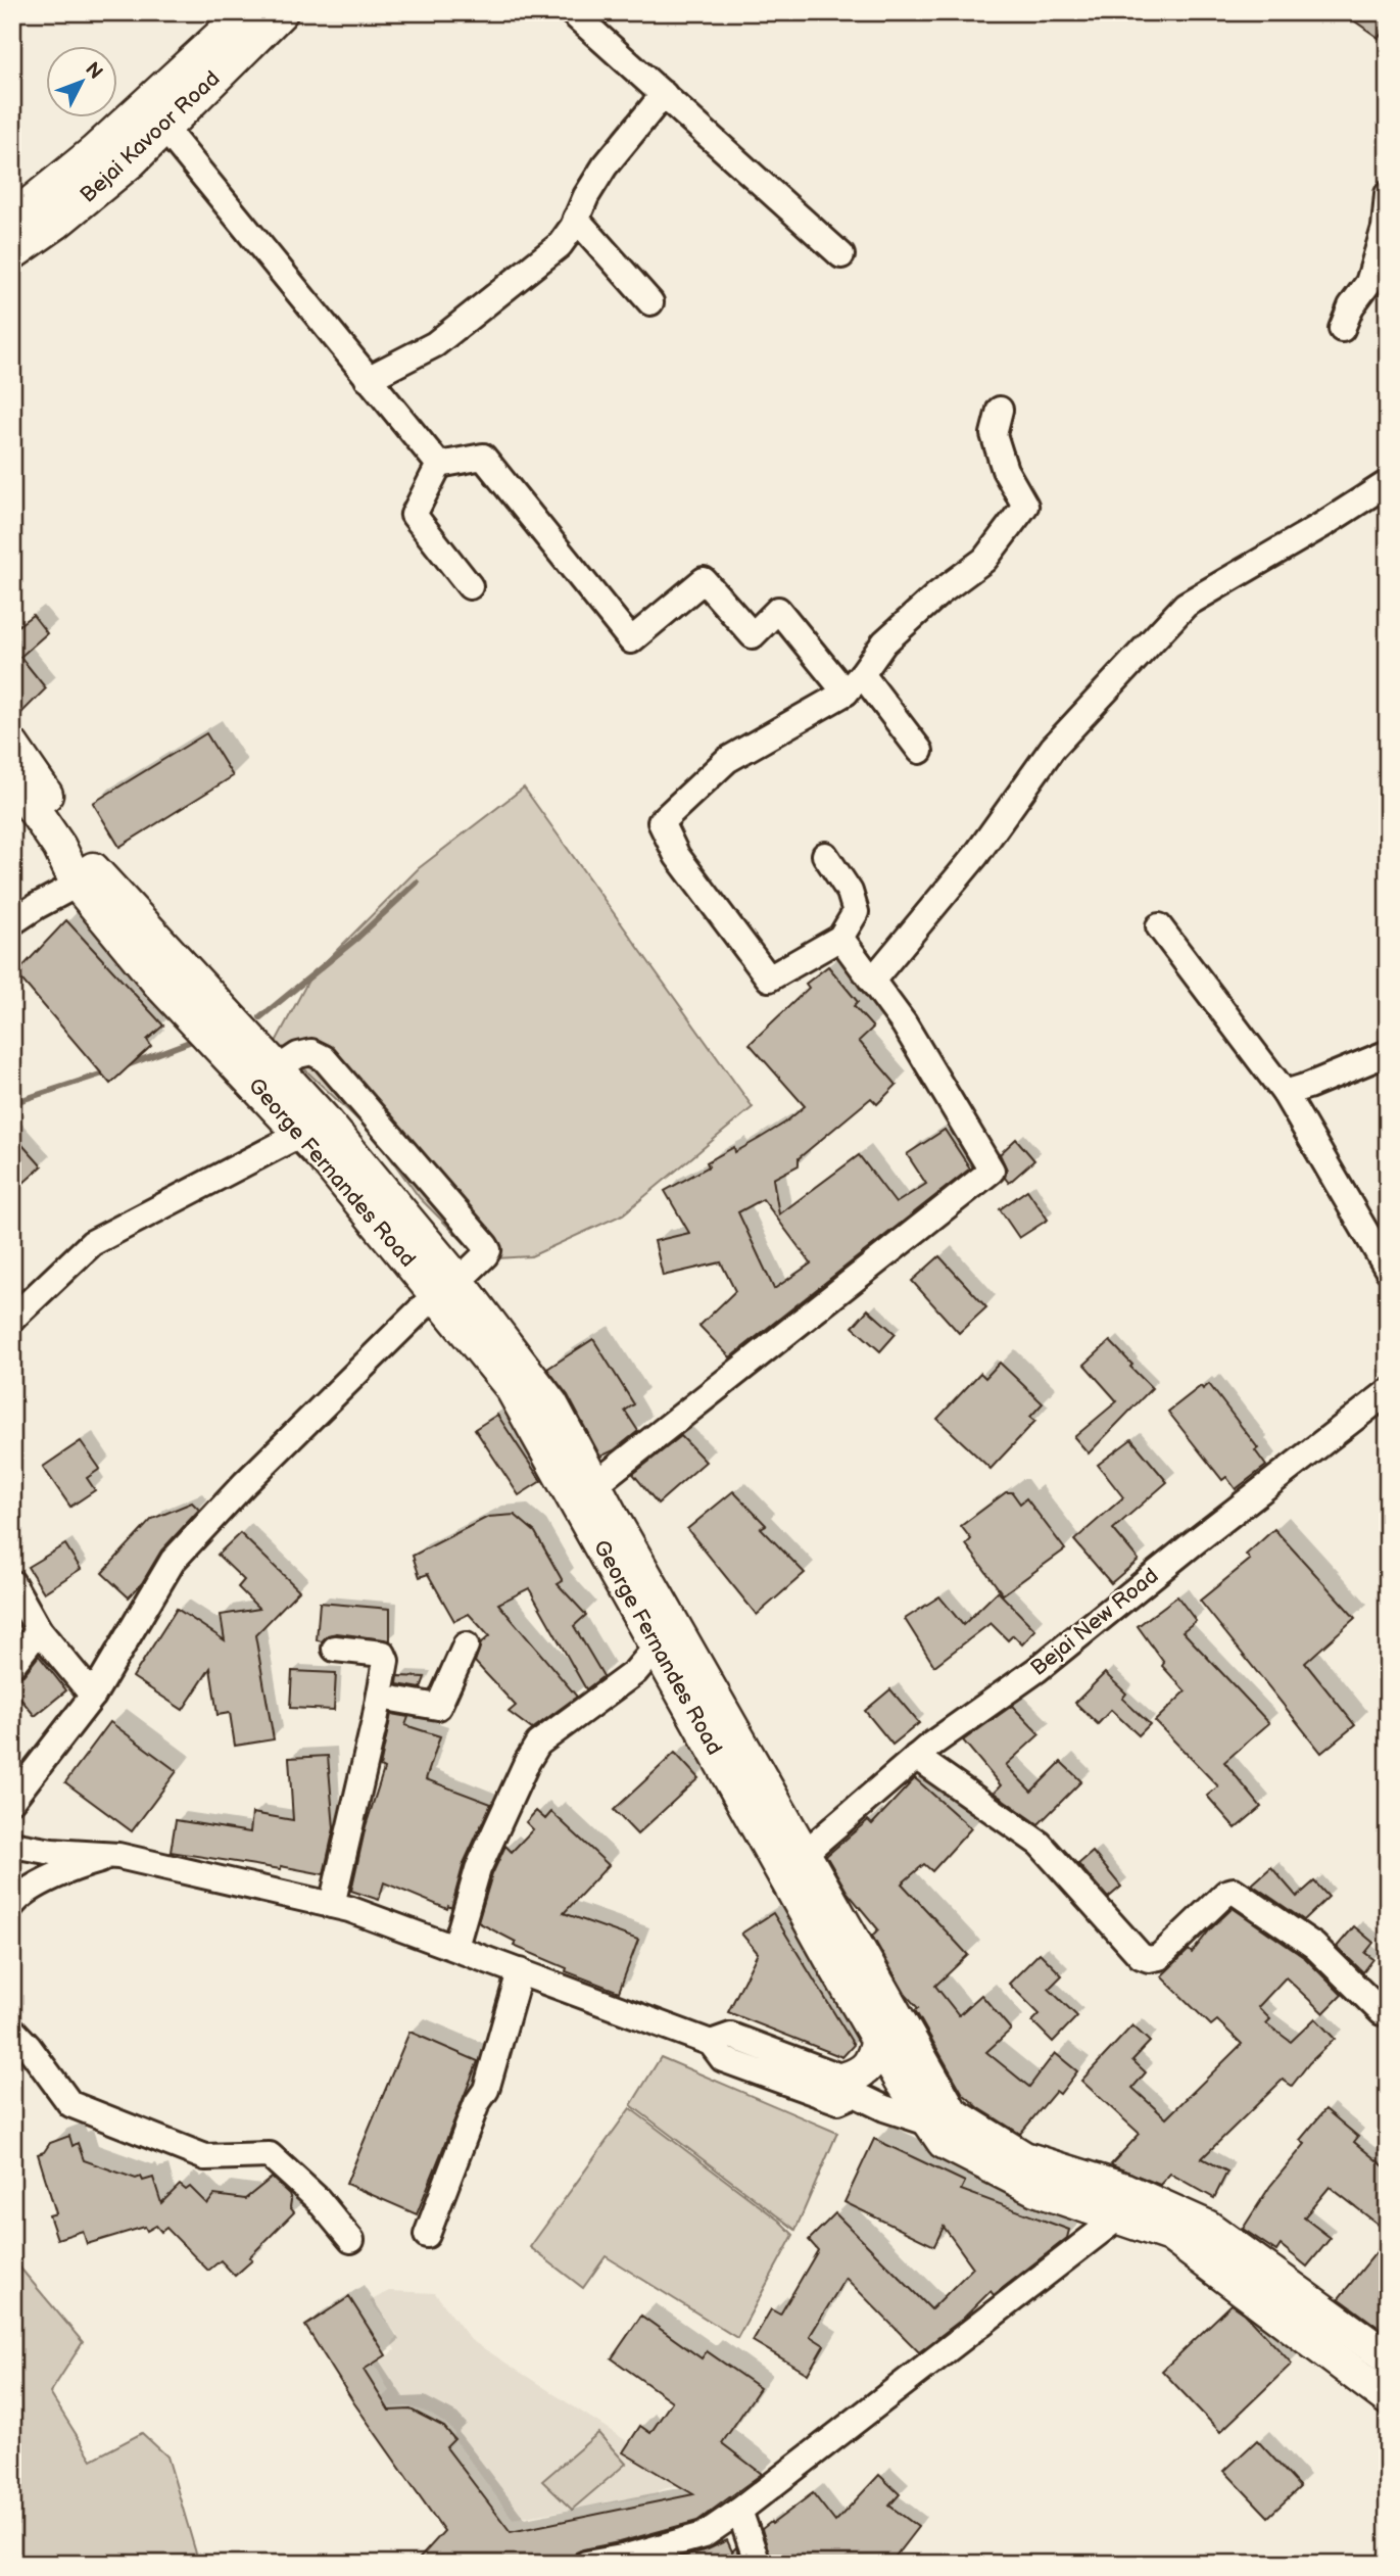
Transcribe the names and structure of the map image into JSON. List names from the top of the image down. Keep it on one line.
{"streets":{"main road":["Bejai Kavoor Road","George Fernandes Road"],"street":["Bejai New Road"]},"crossings":[["George Fernandes Road","Bejai New Road"]],"north":"top right"}
